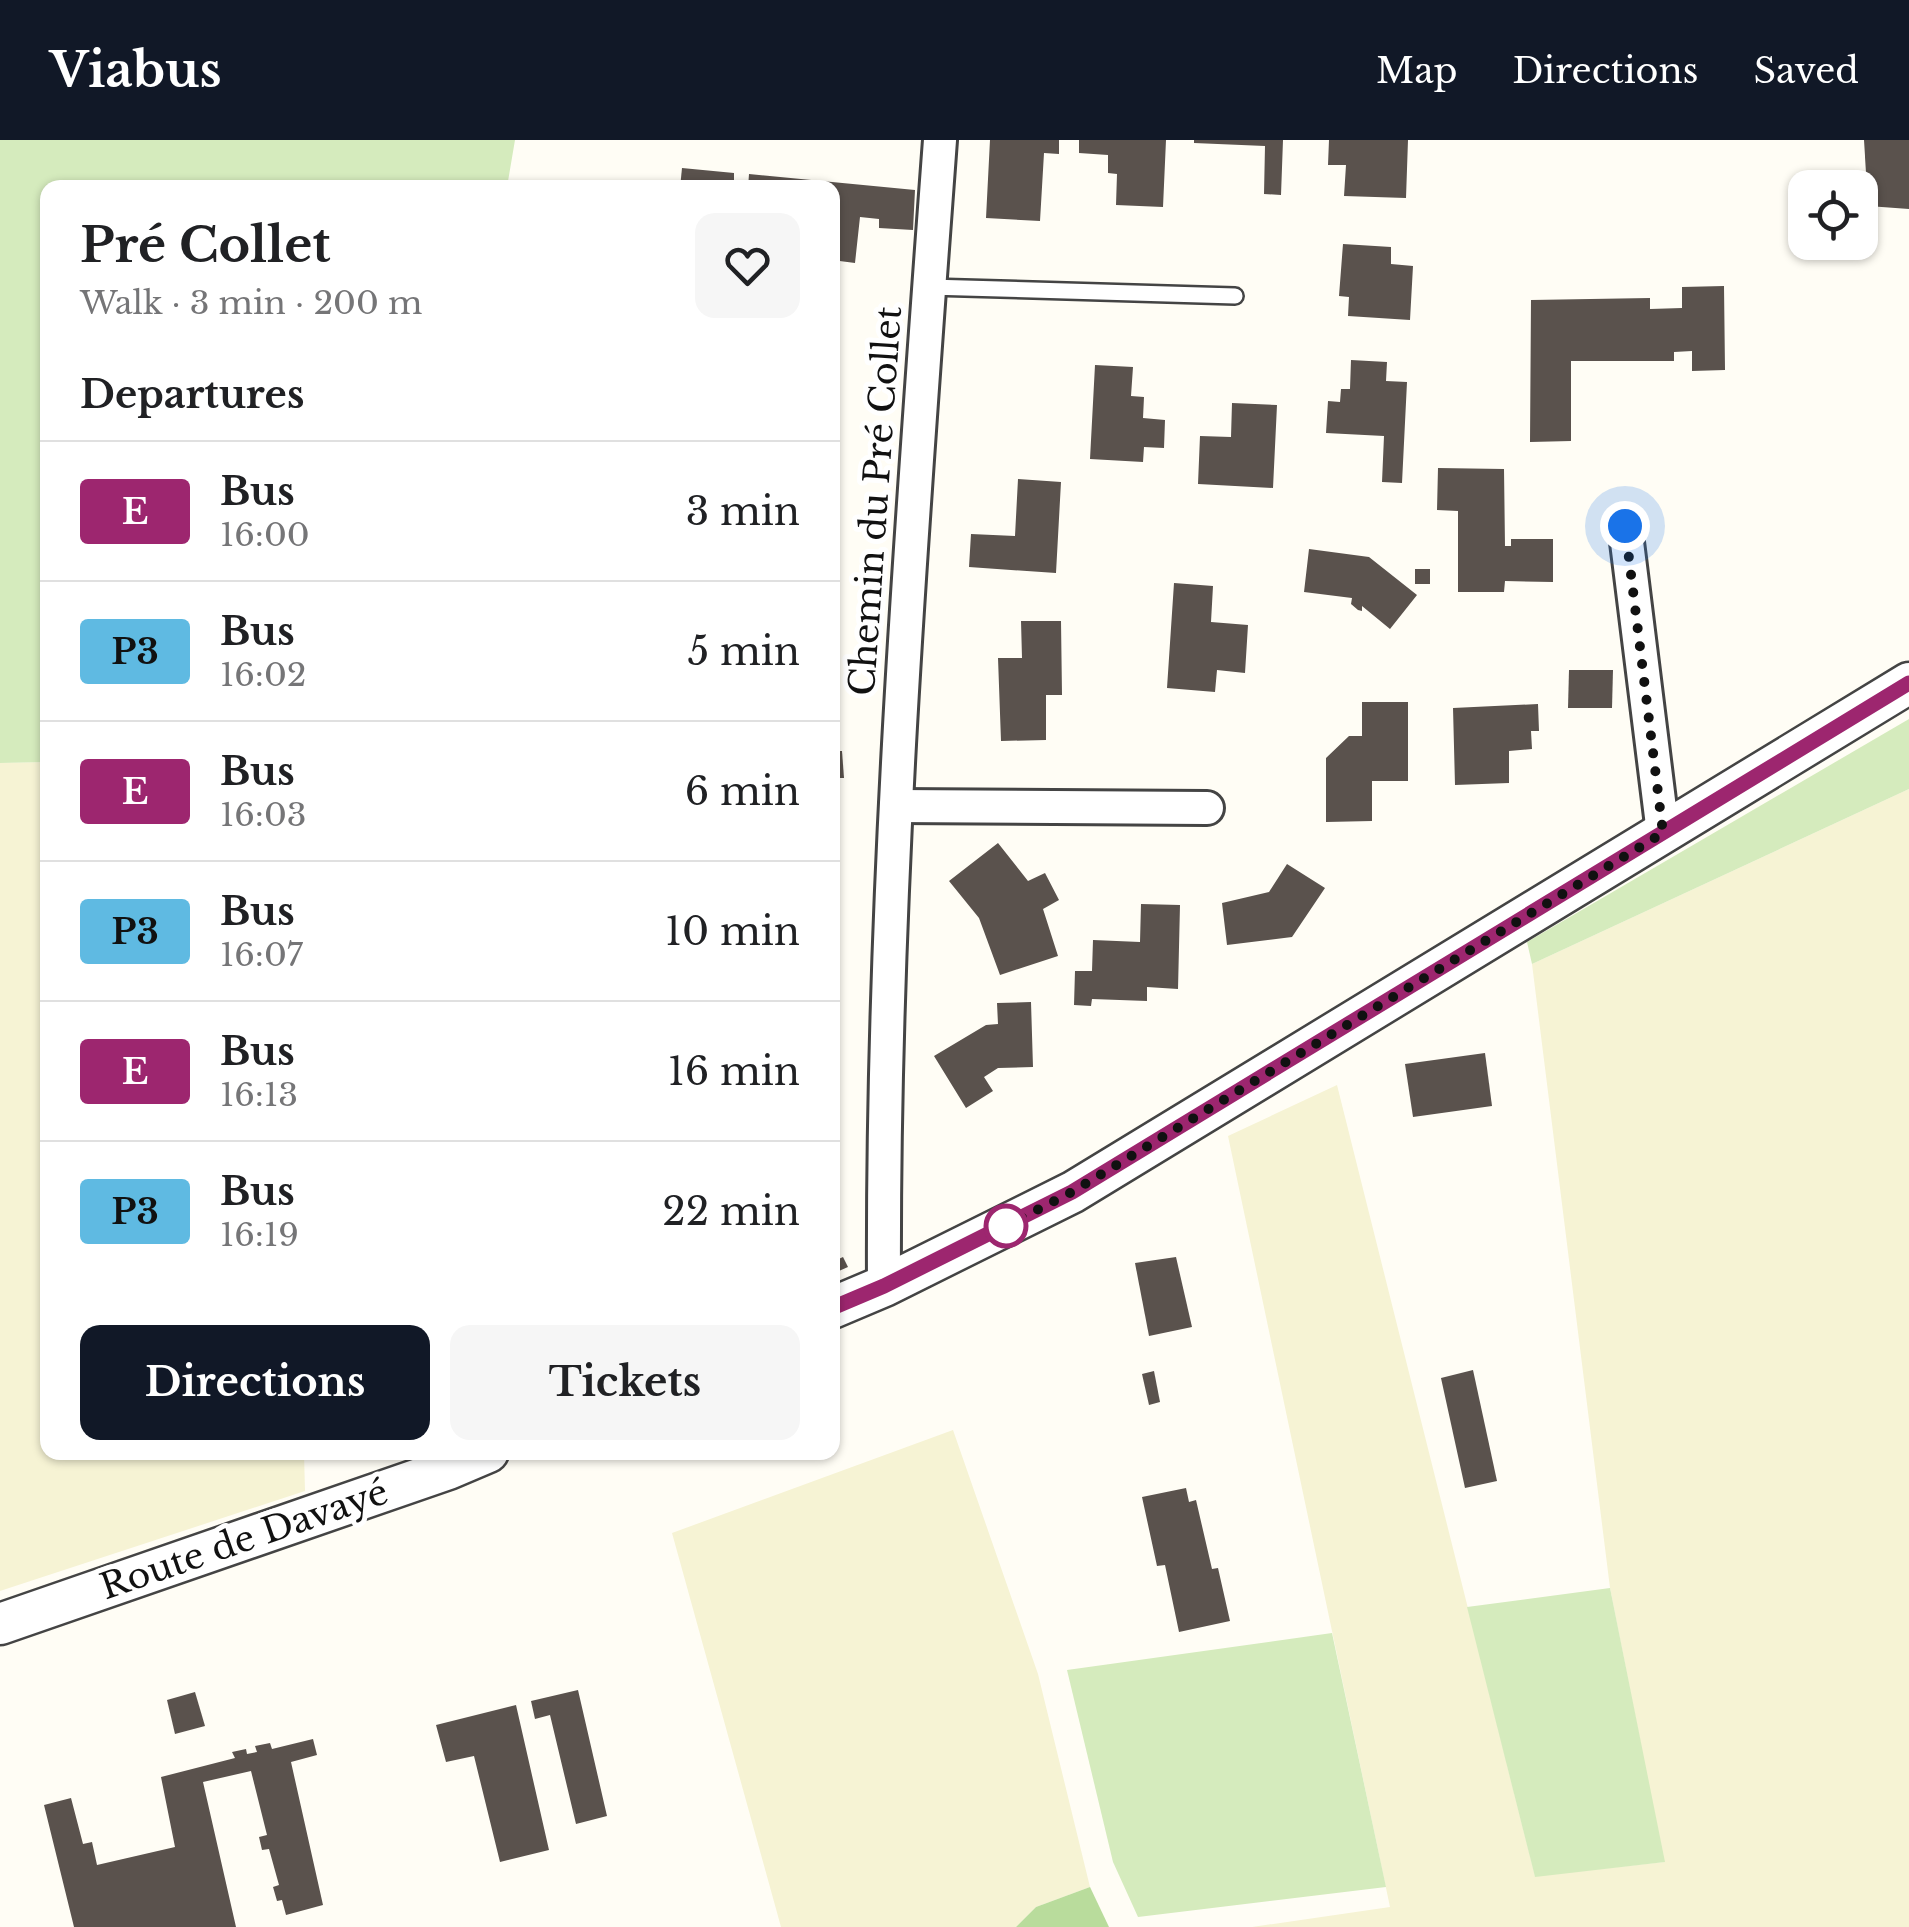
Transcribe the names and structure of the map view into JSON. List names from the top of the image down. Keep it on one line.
{"streets":{"street":["Chemin du Pré Collet","Route de Davayé"]},"lines":["bus line E"],"page":{"header":"Viabus","nav":["Map","Directions","Saved"],"heading":[["Pré Collet","Walk · 3 min · 200 m"],"Departures"],"list":[{"mark":"E","name":"Bus","note":"16:00","value":"3 min"},{"mark":"P3","name":"Bus","note":"16:02","value":"5 min"},{"mark":"E","name":"Bus","note":"16:03","value":"6 min"},{"mark":"P3","name":"Bus","note":"16:07","value":"10 min"},{"mark":"E","name":"Bus","note":"16:13","value":"16 min"},{"mark":"P3","name":"Bus","note":"16:19","value":"22 min"}],"buttons":["Directions","Tickets"]}}
